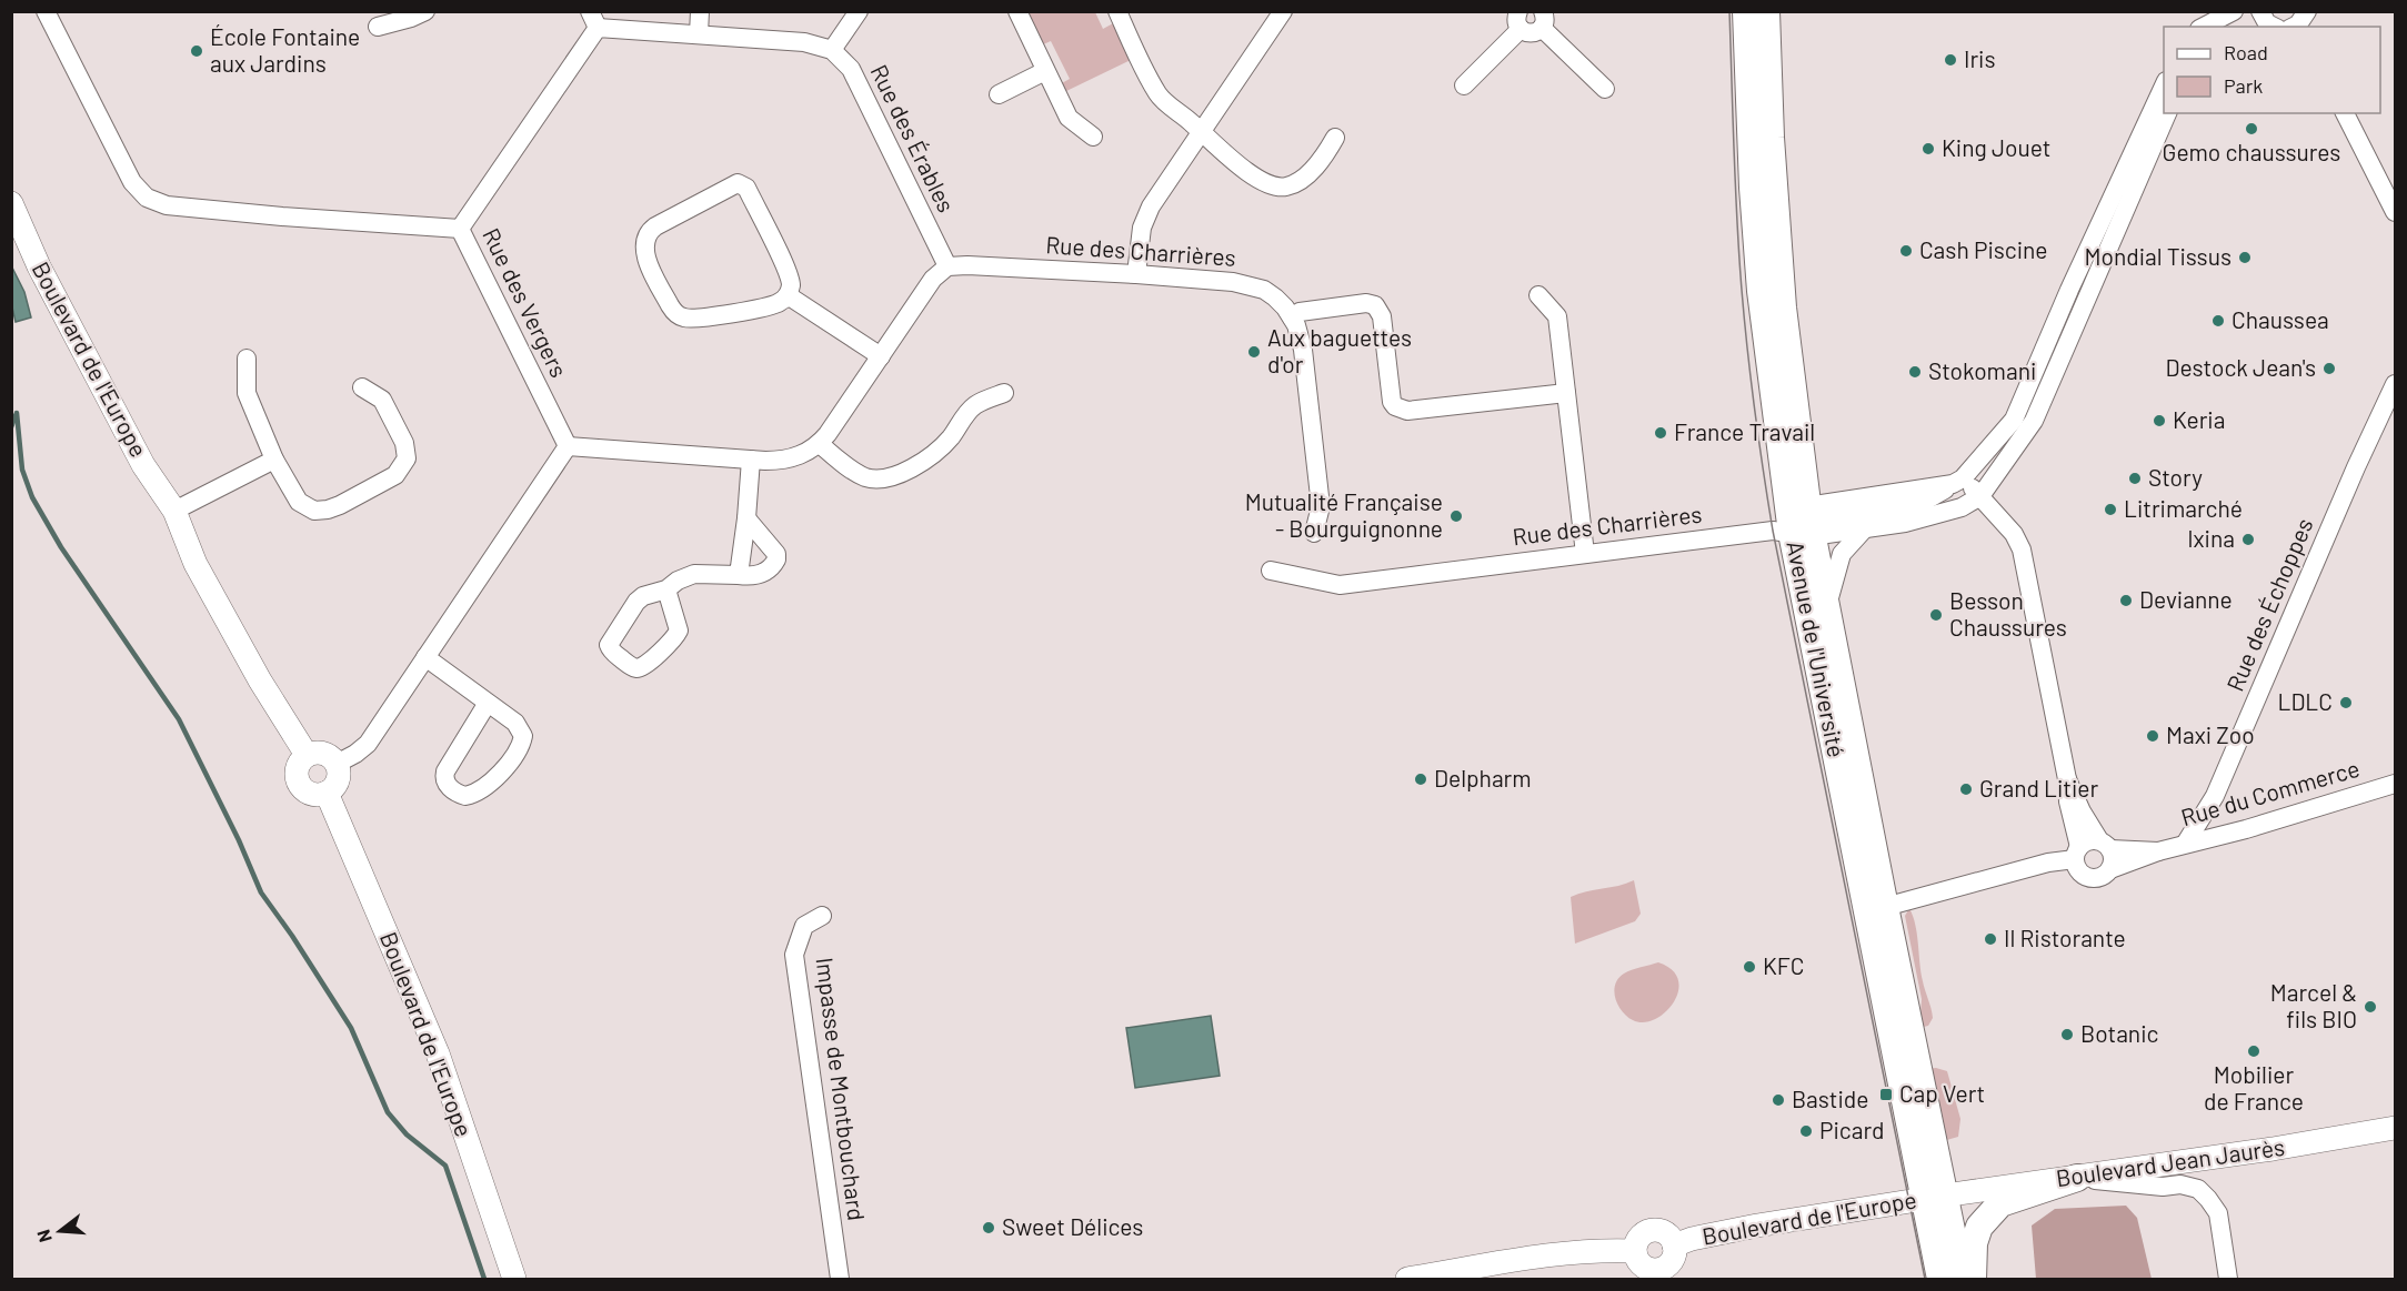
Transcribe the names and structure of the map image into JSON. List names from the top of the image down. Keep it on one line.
{"streets":{"main road":["Avenue de l'Université"],"street":["Rue des Érables","Rue des Charrières","Rue des Vergers","Boulevard de l'Europe","Rue des Échoppes","Rue du Commerce","Impasse de Montbouchard","Boulevard Jean Jaurès"]},"crossings":[["Rue des Érables","Rue des Charrières"],["Rue des Charrières","Avenue de l'Université"],["Boulevard de l'Europe","Avenue de l'Université"],["Boulevard de l'Europe","Boulevard Jean Jaurès"],["Rue des Échoppes","Rue du Commerce"],["Avenue de l'Université","Boulevard Jean Jaurès"]],"places":{"other":["École Fontaine aux Jardins","Iris","Gemo chaussures","King Jouet","Cash Piscine","Mondial Tissus","Chaussea","Aux baguettes d'or","Destock Jean's","Stokomani","Keria","France Travail","Story","Litrimarché","Mutualité Française - Bourguignonne","Ixina","Devianne","Besson Chaussures","LDLC","Maxi Zoo","Delpharm","Grand Litier","Il Ristorante","KFC","Marcel & fils BIO","Botanic","Mobilier de France","Bastide","Picard","Sweet Délices"],"transit":["Cap Vert"]},"legend":["Road","Park"],"north":"left"}
